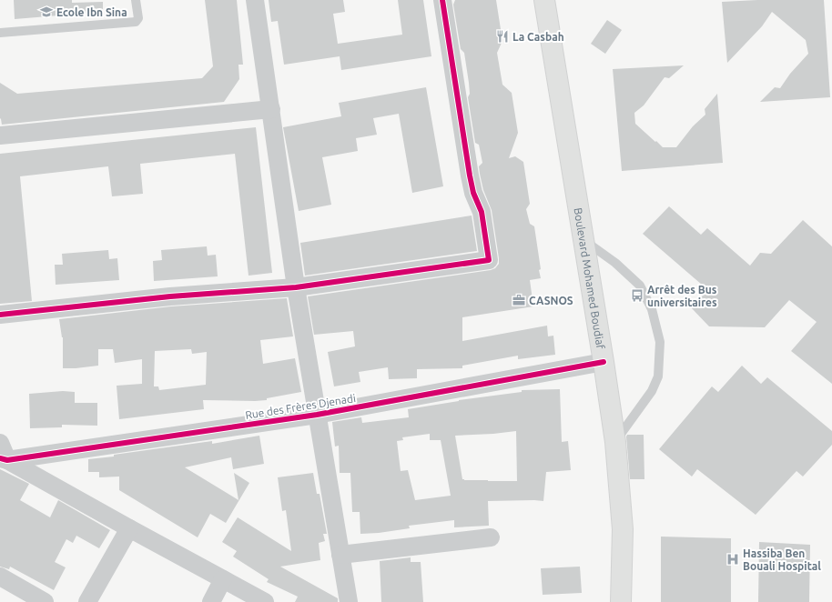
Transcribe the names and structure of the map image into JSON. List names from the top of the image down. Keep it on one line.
{"streets":{"main road":["Boulevard Mohamed Boudiaf"],"street":["Rue des Frères Djenadi"]},"crossings":[["Boulevard Mohamed Boudiaf","Rue des Frères Djenadi"]],"places":{"school or university":["Ecole Ibn Sina"],"restaurant":["La Casbah"],"bus stop":["Arrêt des Bus universitaires"],"office":["CASNOS"],"hospital":["Hassiba Ben Bouali Hospital"]}}
